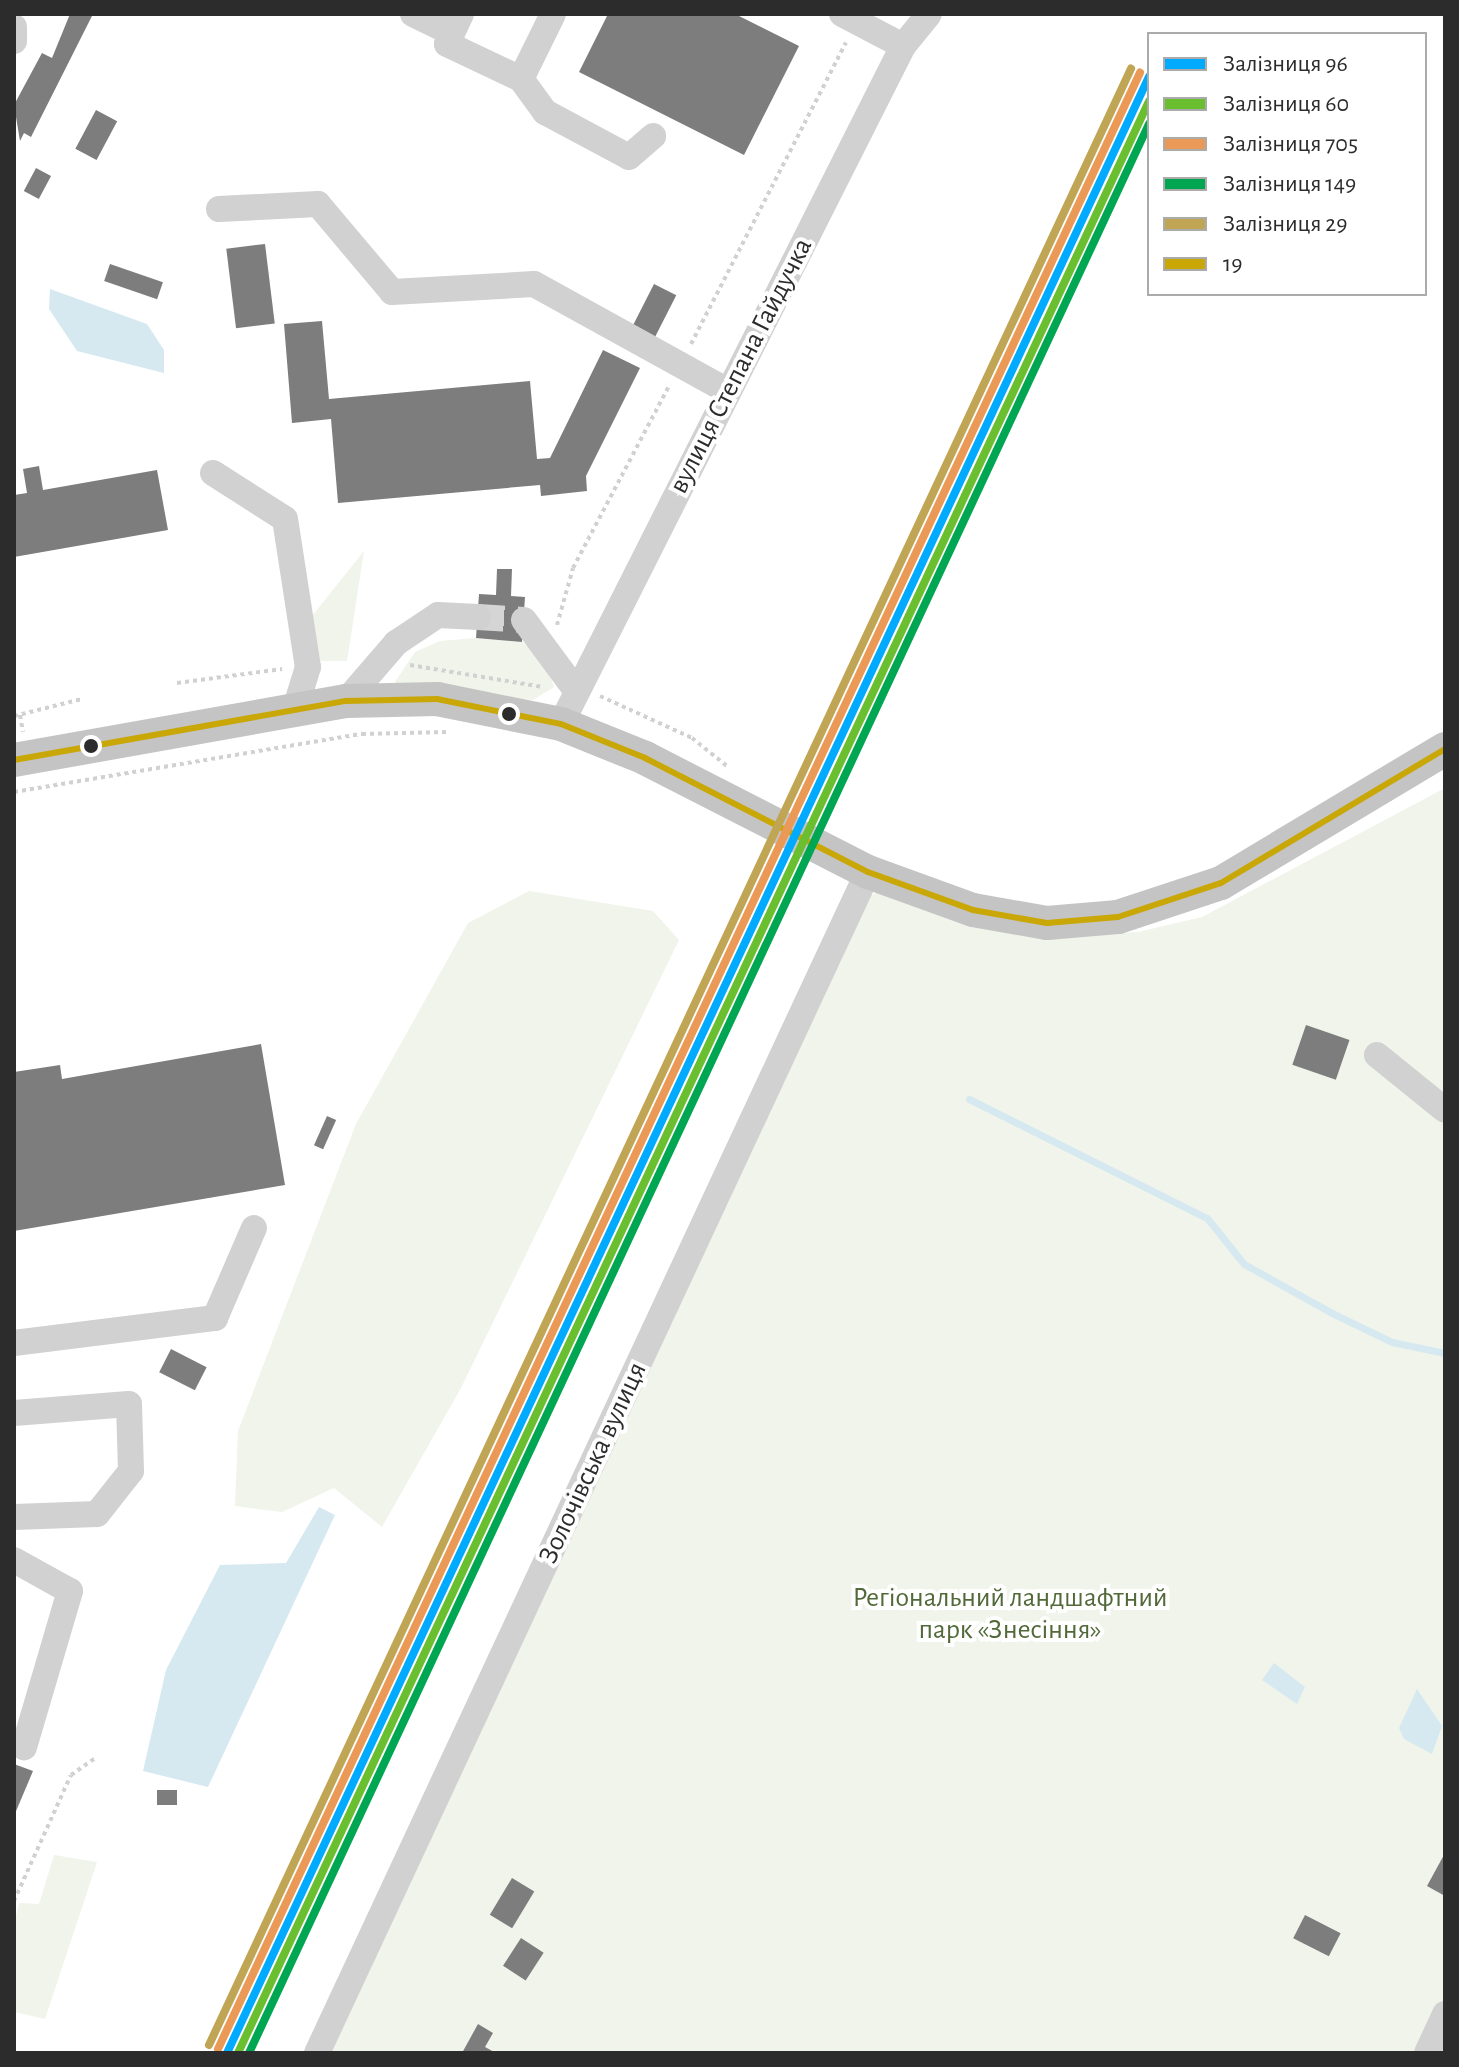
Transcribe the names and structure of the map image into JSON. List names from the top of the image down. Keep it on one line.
{"streets":{"street":["вулиця Степана Гайдучка","Золочівська вулиця"]},"parks":["Регіональний ландшафтний парк «Знесіння»"],"lines":["rail line 29","rail line 705","rail line 96","rail line 60","rail line 149","transit line 19"],"legend":["Залізниця 96","Залізниця 60","Залізниця 705","Залізниця 149","Залізниця 29","19"]}
